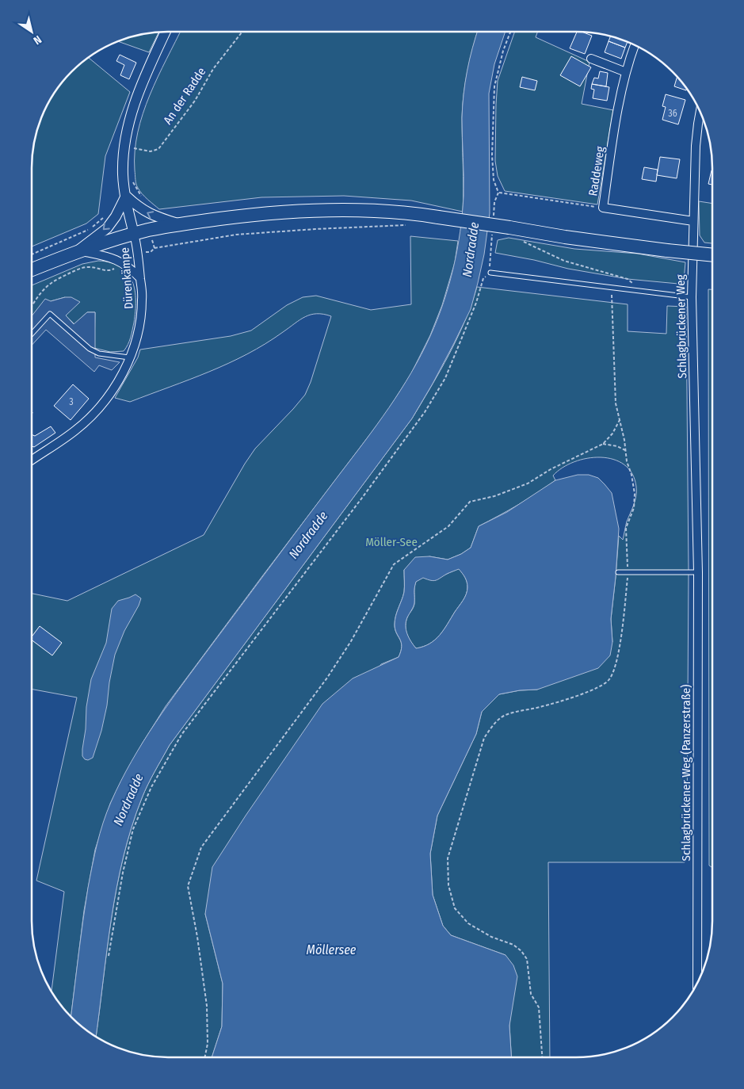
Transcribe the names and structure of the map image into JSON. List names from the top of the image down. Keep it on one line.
{"streets":{"street":["Raddeweg","Dürenkämpe","Schlagbrückener Weg","Schlagbrückener Weg (Panzerstraße)"],"path":["An der Radde"]},"crossings":[["Raddeweg","Schlagbrückener Weg"],["Schlagbrückener Weg","Schlagbrückener Weg (Panzerstraße)"]],"water":["Nordradde","Möllersee"],"parks":["Möller-See"],"house_numbers":["36","3"],"north":"bottom right"}
